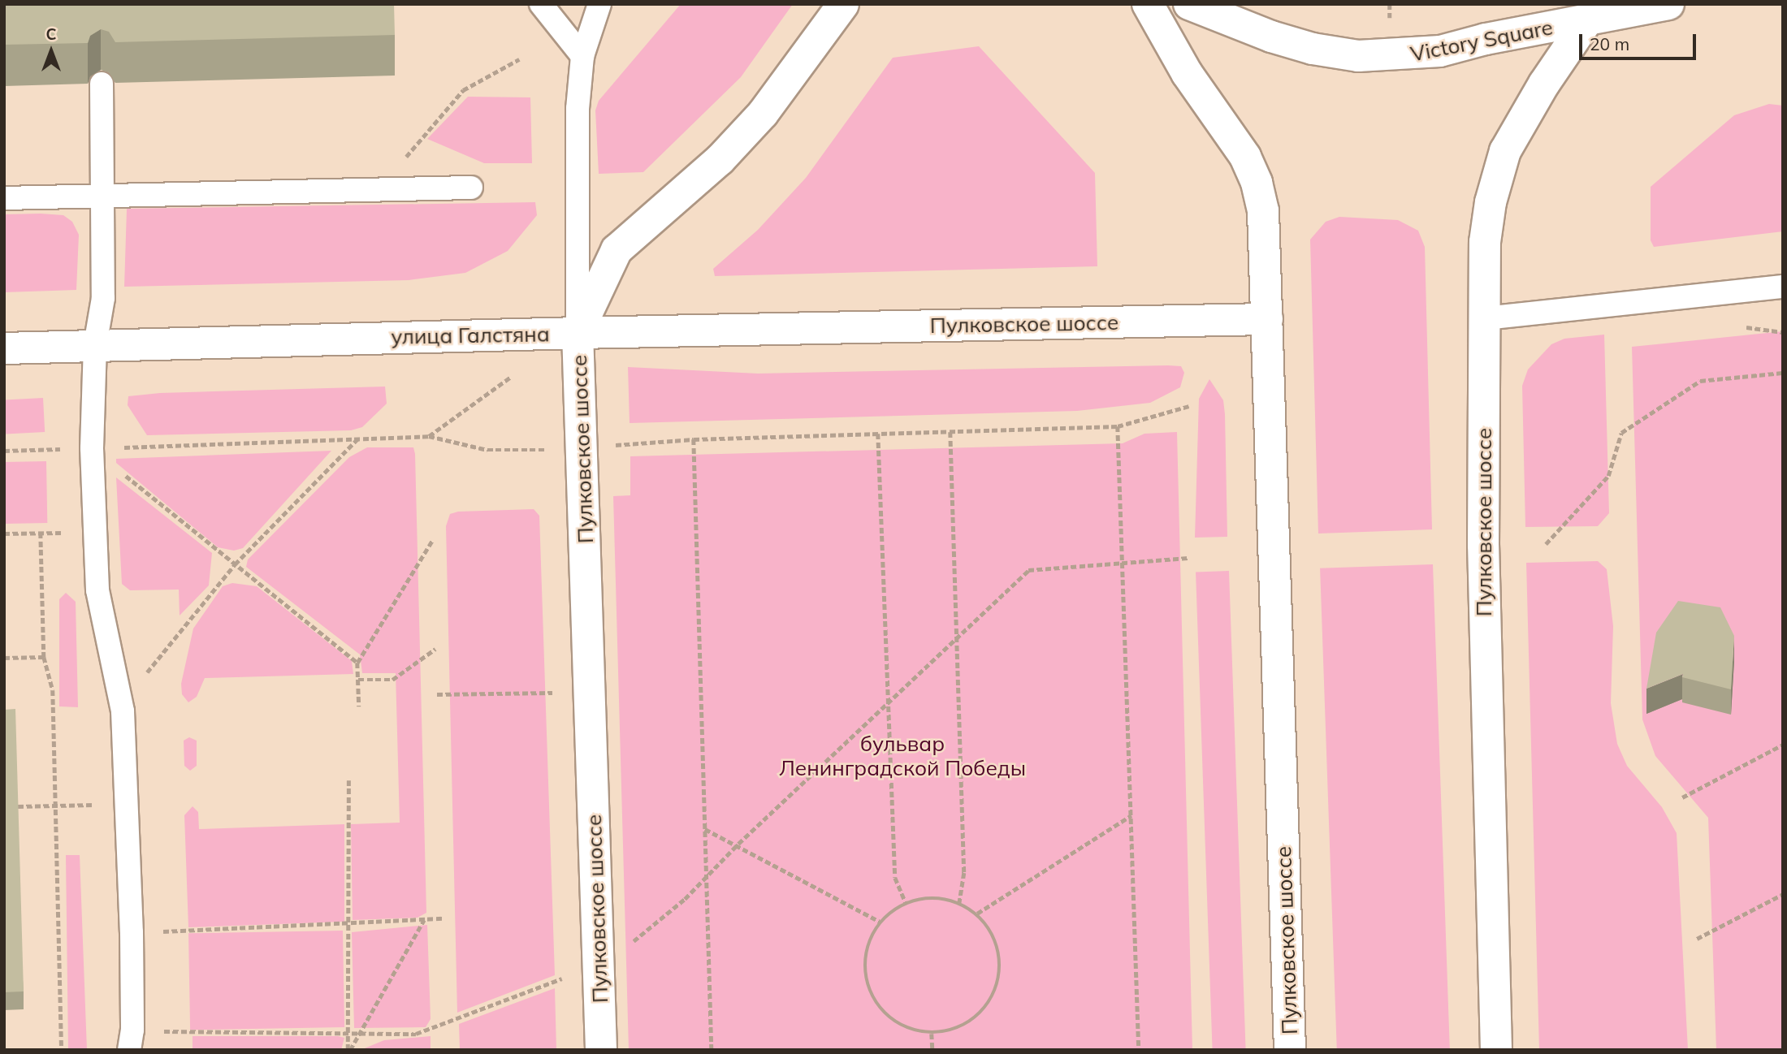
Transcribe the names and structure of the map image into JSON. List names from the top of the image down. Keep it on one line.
{"streets":{"main road":["Victory Square","Пулковское шоссе","улица Галстяна"]},"crossings":[["Victory Square","Пулковское шоссе"],["Пулковское шоссе","улица Галстяна"]],"parks":["бульвар Ленинградской Победы"],"scale_bar":"20 m","north":"top"}
